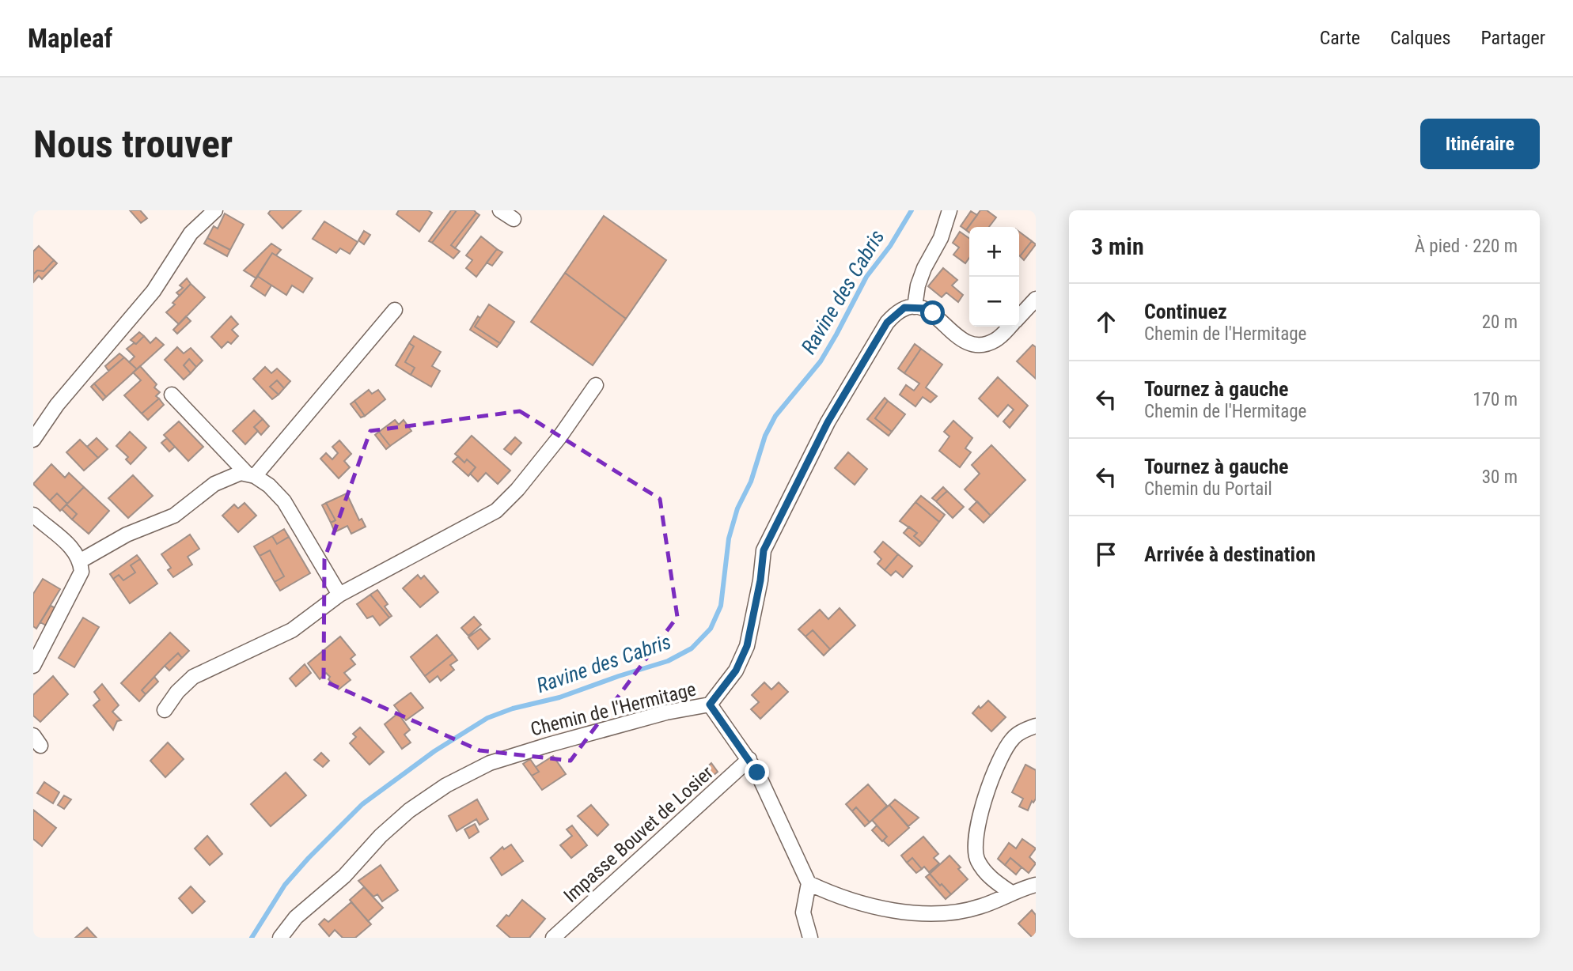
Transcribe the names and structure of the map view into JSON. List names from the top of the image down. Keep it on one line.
{"streets":{"street":["Chemin de l'Hermitage","Impasse Bouvet de Losier"]},"water":["Ravine des Cabris"],"page":{"header":"Mapleaf","nav":["Carte","Calques","Partager"],"buttons":"Itinéraire","title":"Nous trouver","heading":["3 min","À pied · 220 m"],"map_buttons":["+","−"],"list":[["Continuez","Chemin de l'Hermitage","20 m"],["Tournez à gauche","Chemin de l'Hermitage","170 m"],["Tournez à gauche","Chemin du Portail","30 m"],"Arrivée à destination"]}}
